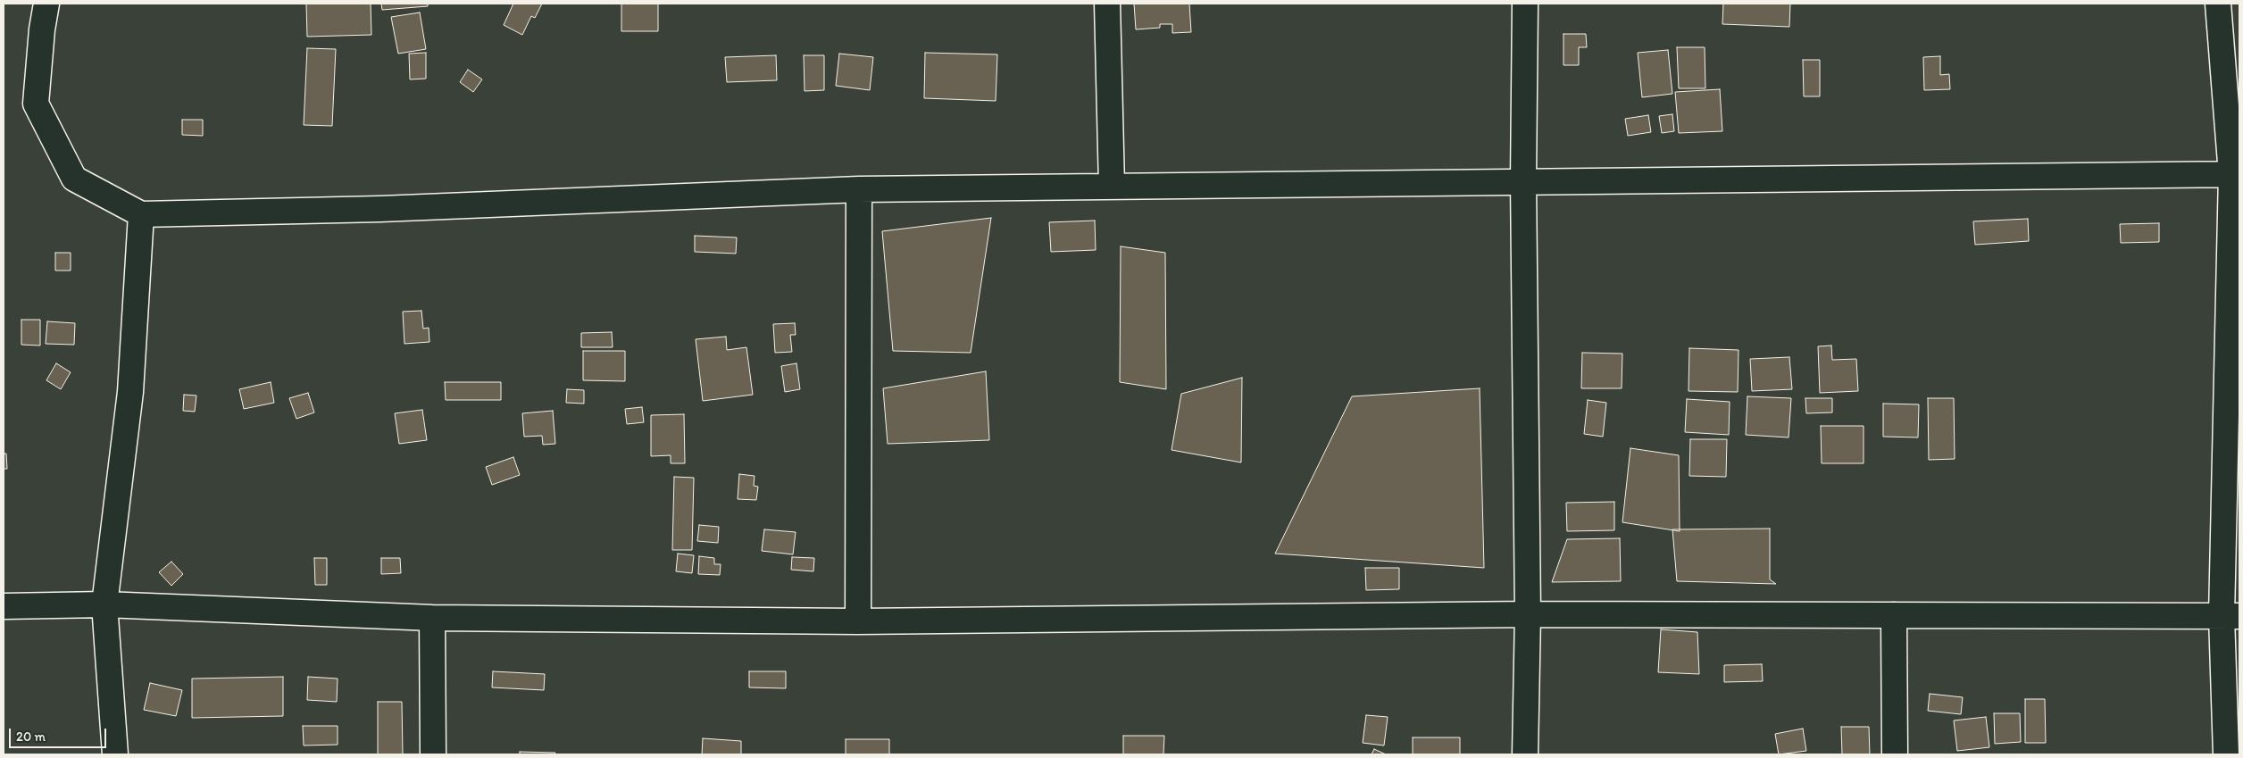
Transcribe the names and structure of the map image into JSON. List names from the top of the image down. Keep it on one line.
{"scale_bar":"20 m"}
